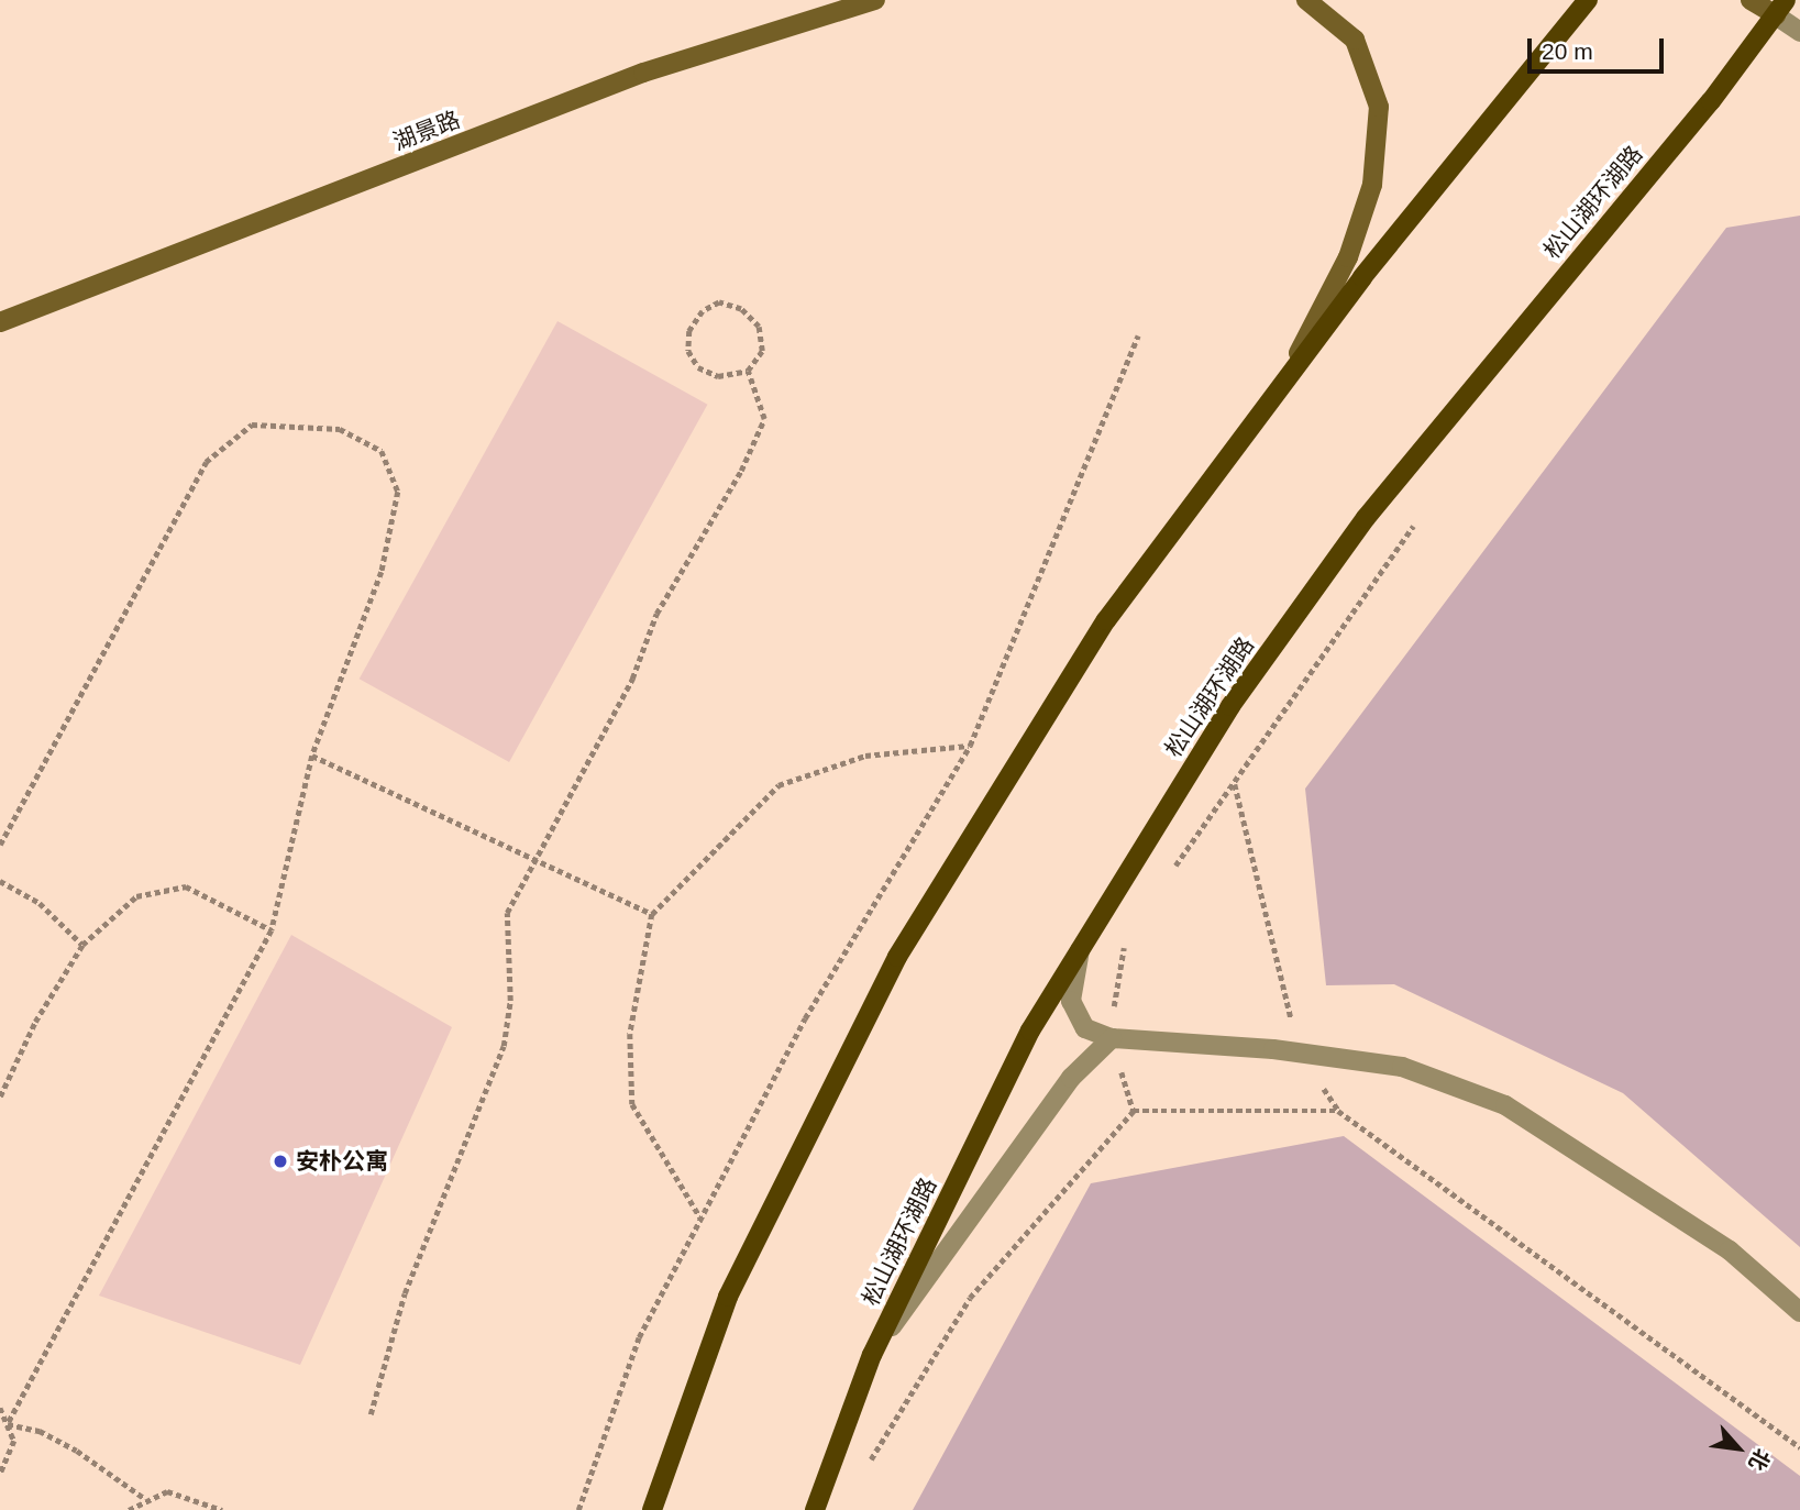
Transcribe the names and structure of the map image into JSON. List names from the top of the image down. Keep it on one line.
{"streets":{"main road":["湖景路","松山湖环湖路"]},"places":["安朴公寓"],"scale_bar":"20 m","north":"bottom right"}
